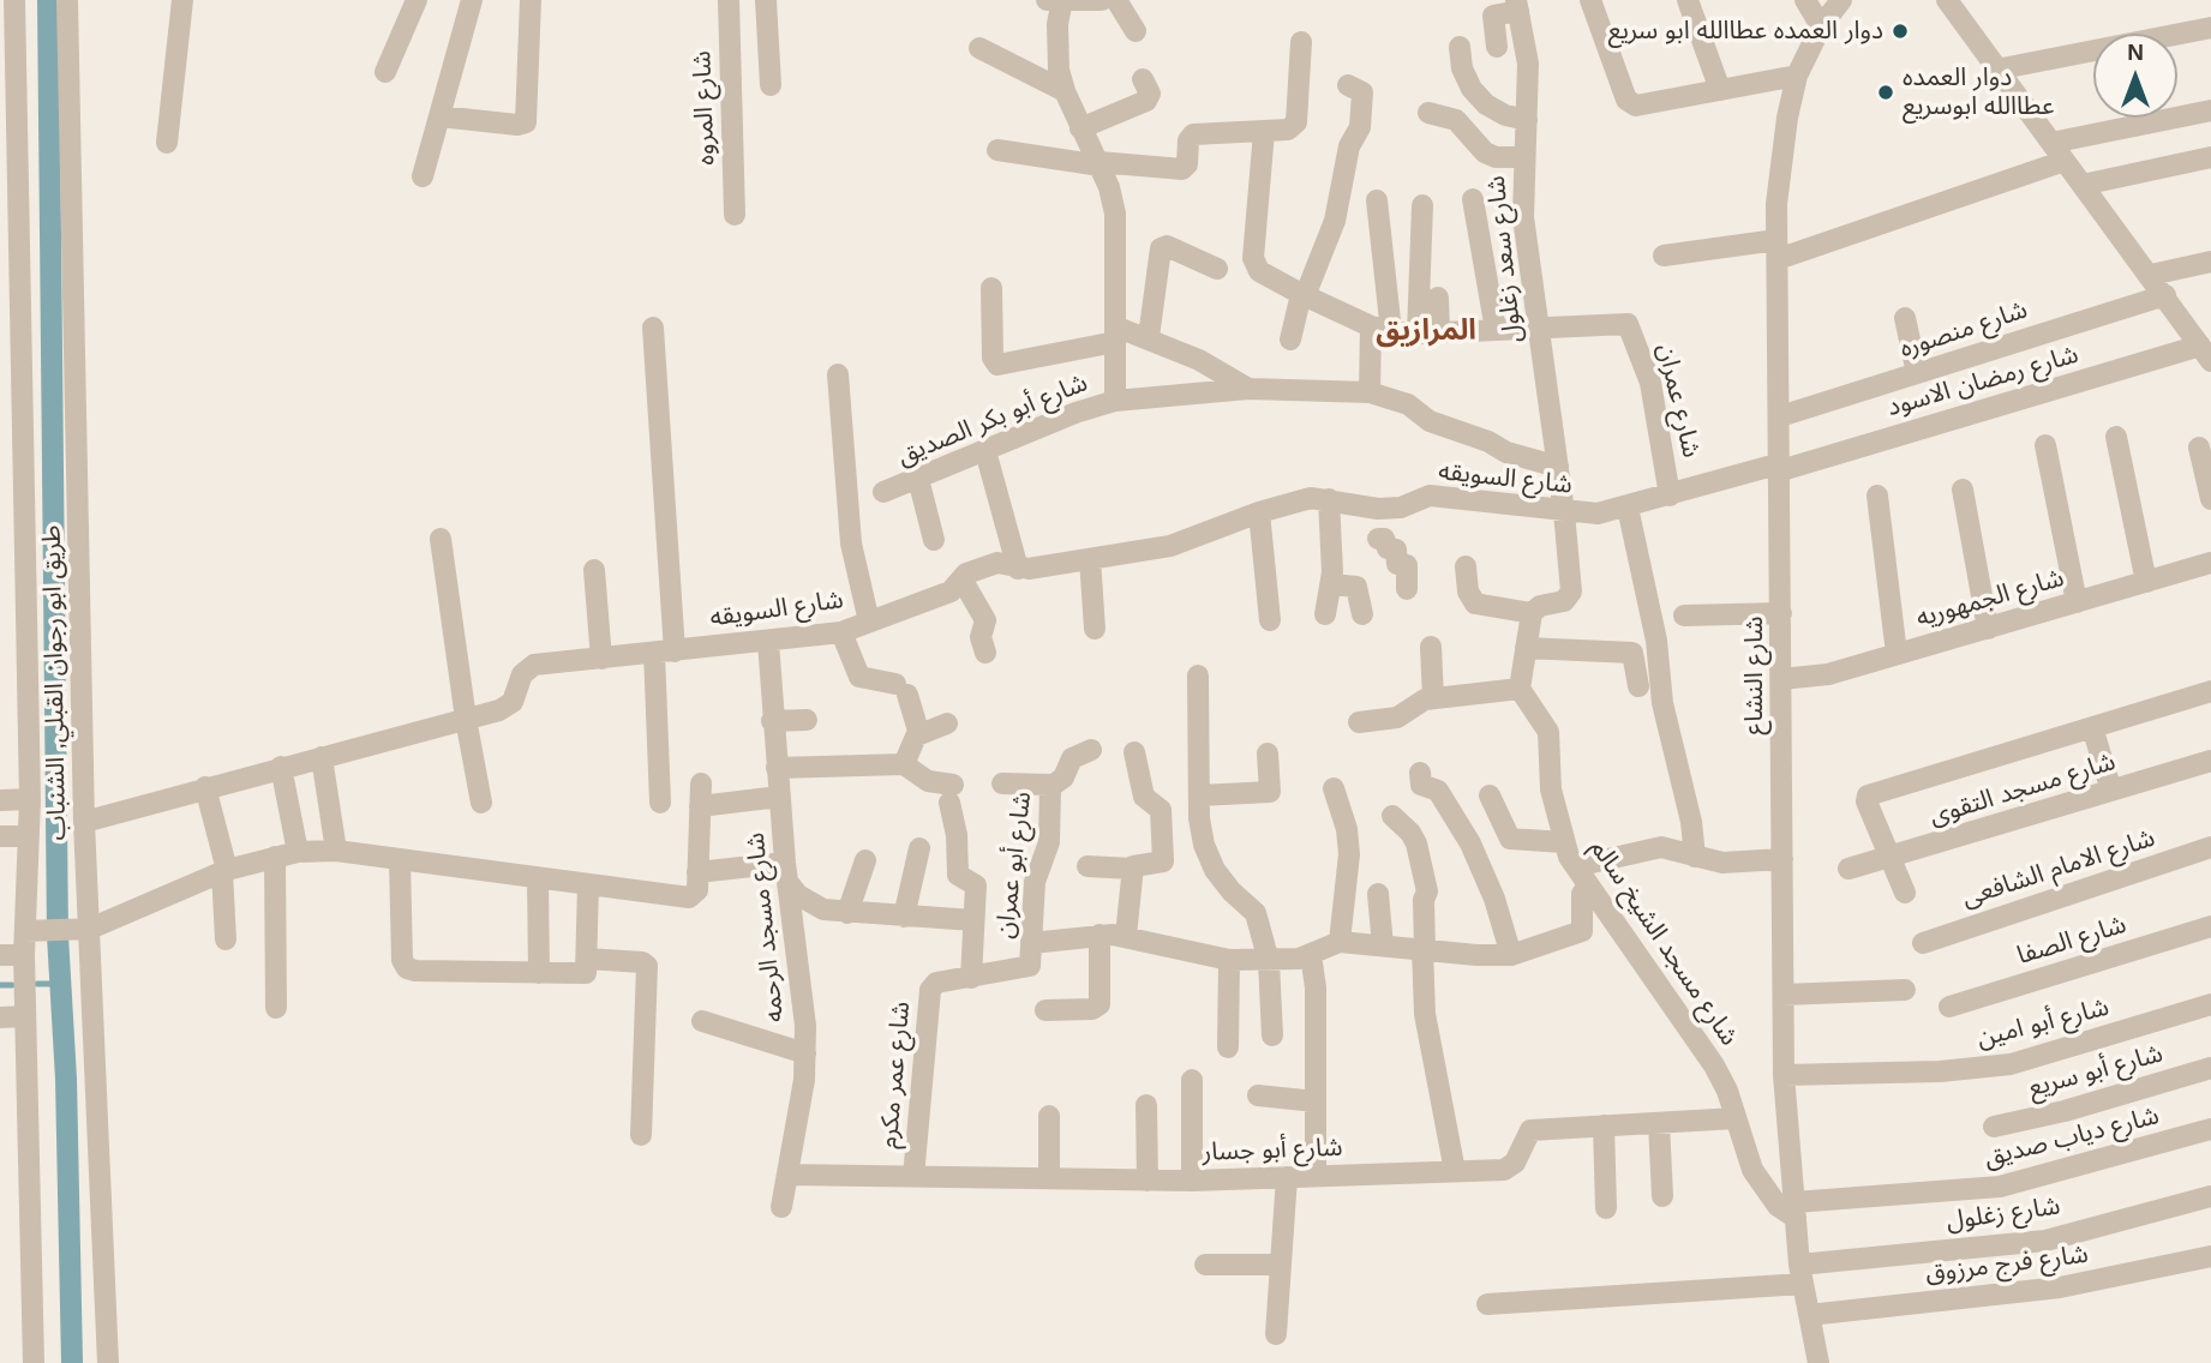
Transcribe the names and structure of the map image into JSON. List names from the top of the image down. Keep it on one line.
{"streets":{"street":["شارع المروه","شارع سعد زغلول","شارع منصوره","شارع رمضان الاسود","شارع عمران","شارع أبو بكر الصديق","شارع السويقه","شارع الجمهوريه","شارع النشاع","طريق ابو رجوان القبلي, الشنباب","شارع مسجد التقوى","شارع أبو عمران","شارع الامام الشافعى","شارع مسجد الرحمه","شارع الصفا","شارع مسجد الشيخ سالم","شارع أبو امين","شارع أبو سريع","شارع عمر مكرم","شارع دياب صديق","شارع أبو جسار","شارع زغلول","شارع فرج مرزوق"]},"crossings":[["شارع سعد زغلول","شارع عمران"],["شارع سعد زغلول","شارع أبو بكر الصديق"],["شارع سعد زغلول","شارع السويقه"],["شارع منصوره","شارع النشاع"],["شارع رمضان الاسود","شارع السويقه"],["شارع رمضان الاسود","شارع النشاع"],["شارع عمران","شارع السويقه"],["شارع السويقه","شارع النشاع"],["شارع السويقه","طريق ابو رجوان القبلي, الشنباب"],["شارع السويقه","شارع مسجد الرحمه"],["شارع الجمهوريه","شارع النشاع"],["شارع النشاع","شارع مسجد الشيخ سالم"],["شارع النشاع","شارع أبو امين"],["شارع النشاع","شارع دياب صديق"],["شارع النشاع","شارع زغلول"],["شارع النشاع","شارع فرج مرزوق"],["شارع أبو عمران","شارع عمر مكرم"],["شارع مسجد الرحمه","شارع أبو جسار"],["شارع مسجد الشيخ سالم","شارع دياب صديق"],["شارع مسجد الشيخ سالم","شارع أبو جسار"],["شارع عمر مكرم","شارع أبو جسار"]],"districts":["المرازيق"],"places":["دوار العمده عطاالله ابو سريع","دوار العمده عطاالله ابوسريع"],"north":"top"}
